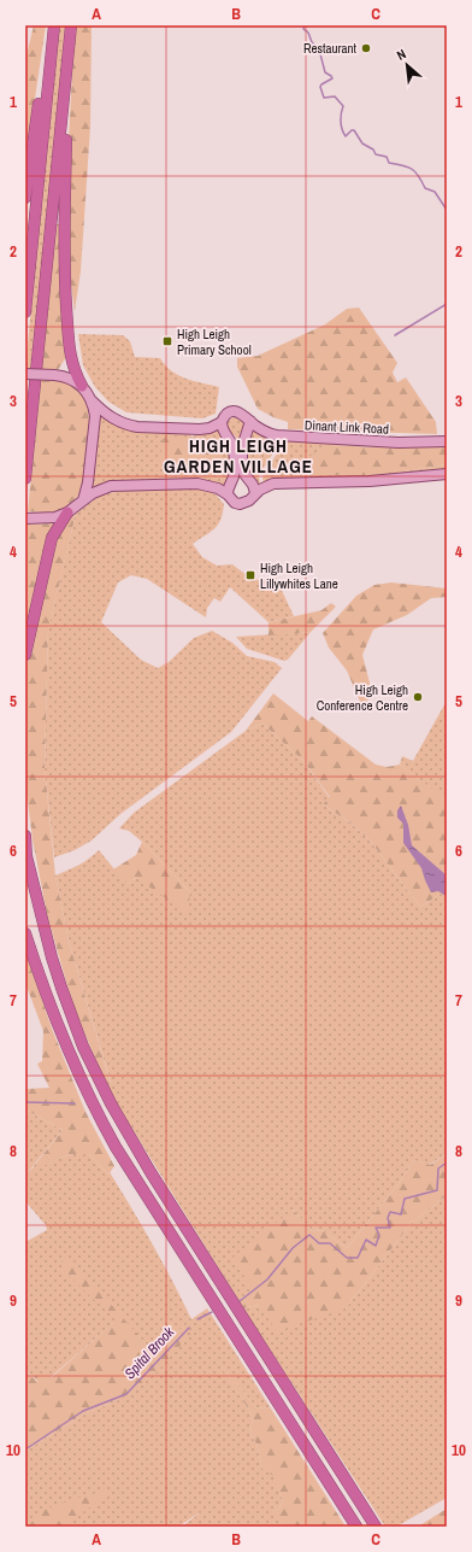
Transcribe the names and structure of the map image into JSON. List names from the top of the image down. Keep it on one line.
{"streets":{"main road":["Dinant Link Road"]},"districts":["HIGH LEIGH GARDEN VILLAGE"],"water":["Spital Brook"],"places":{"other":["Restaurant","High Leigh Conference Centre"],"transit":["High Leigh Primary School","High Leigh Lillywhites Lane"]},"north":"top left","grid":{"columns":["A","B","C"],"rows":["1","2","3","4","5","6","7","8","9","10"]}}
